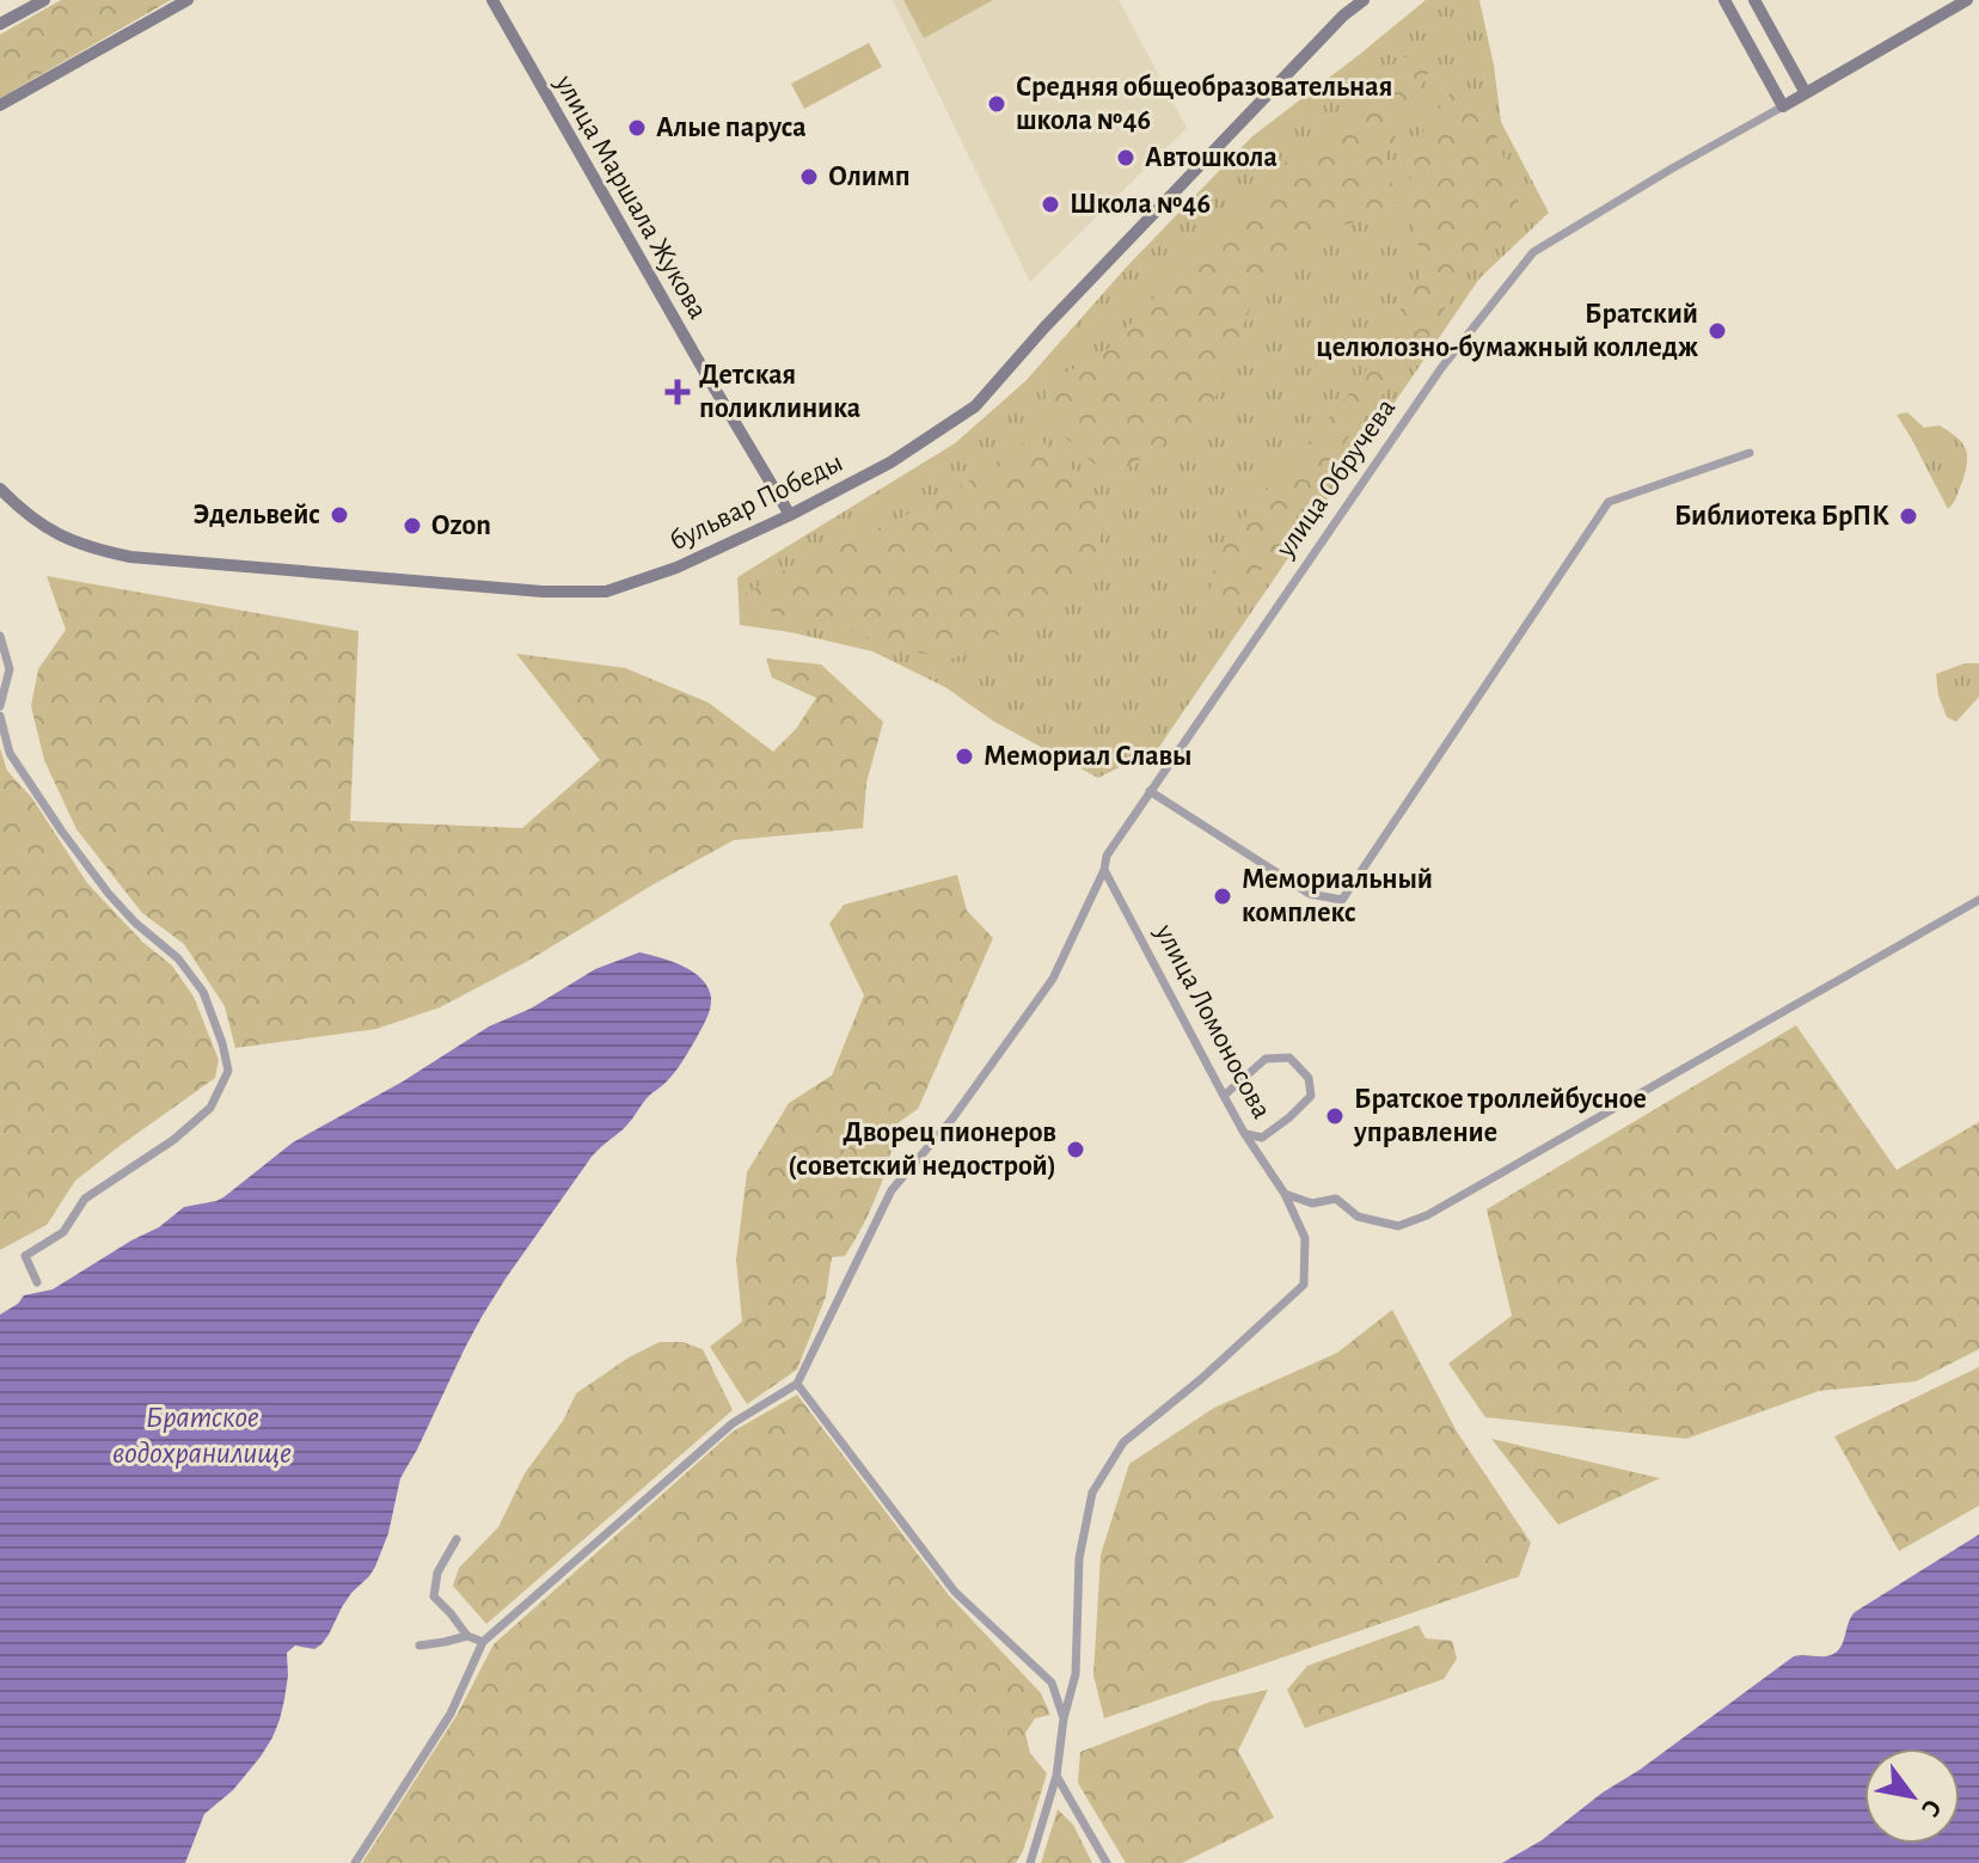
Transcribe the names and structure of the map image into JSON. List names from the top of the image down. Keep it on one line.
{"streets":{"street":["улица Маршала Жукова","улица Обручева","бульвар Победы","улица Ломоносова"]},"crossings":[["улица Маршала Жукова","бульвар Победы"],["улица Обручева","улица Ломоносова"]],"water":["Братское водохранилище"],"places":{"other":["Средняя общеобразовательная школа №46","Алые паруса","Автошкола","Олимп","Школа №46","Братский целюлозно-бумажный колледж","Эдельвейс","Библиотека БрПК","Ozon","Мемориал Славы","Мемориальный комплекс","Братское троллейбусное управление","Дворец пионеров (советский недострой)"],"health":["Детская поликлиника"]},"north":"bottom right"}
